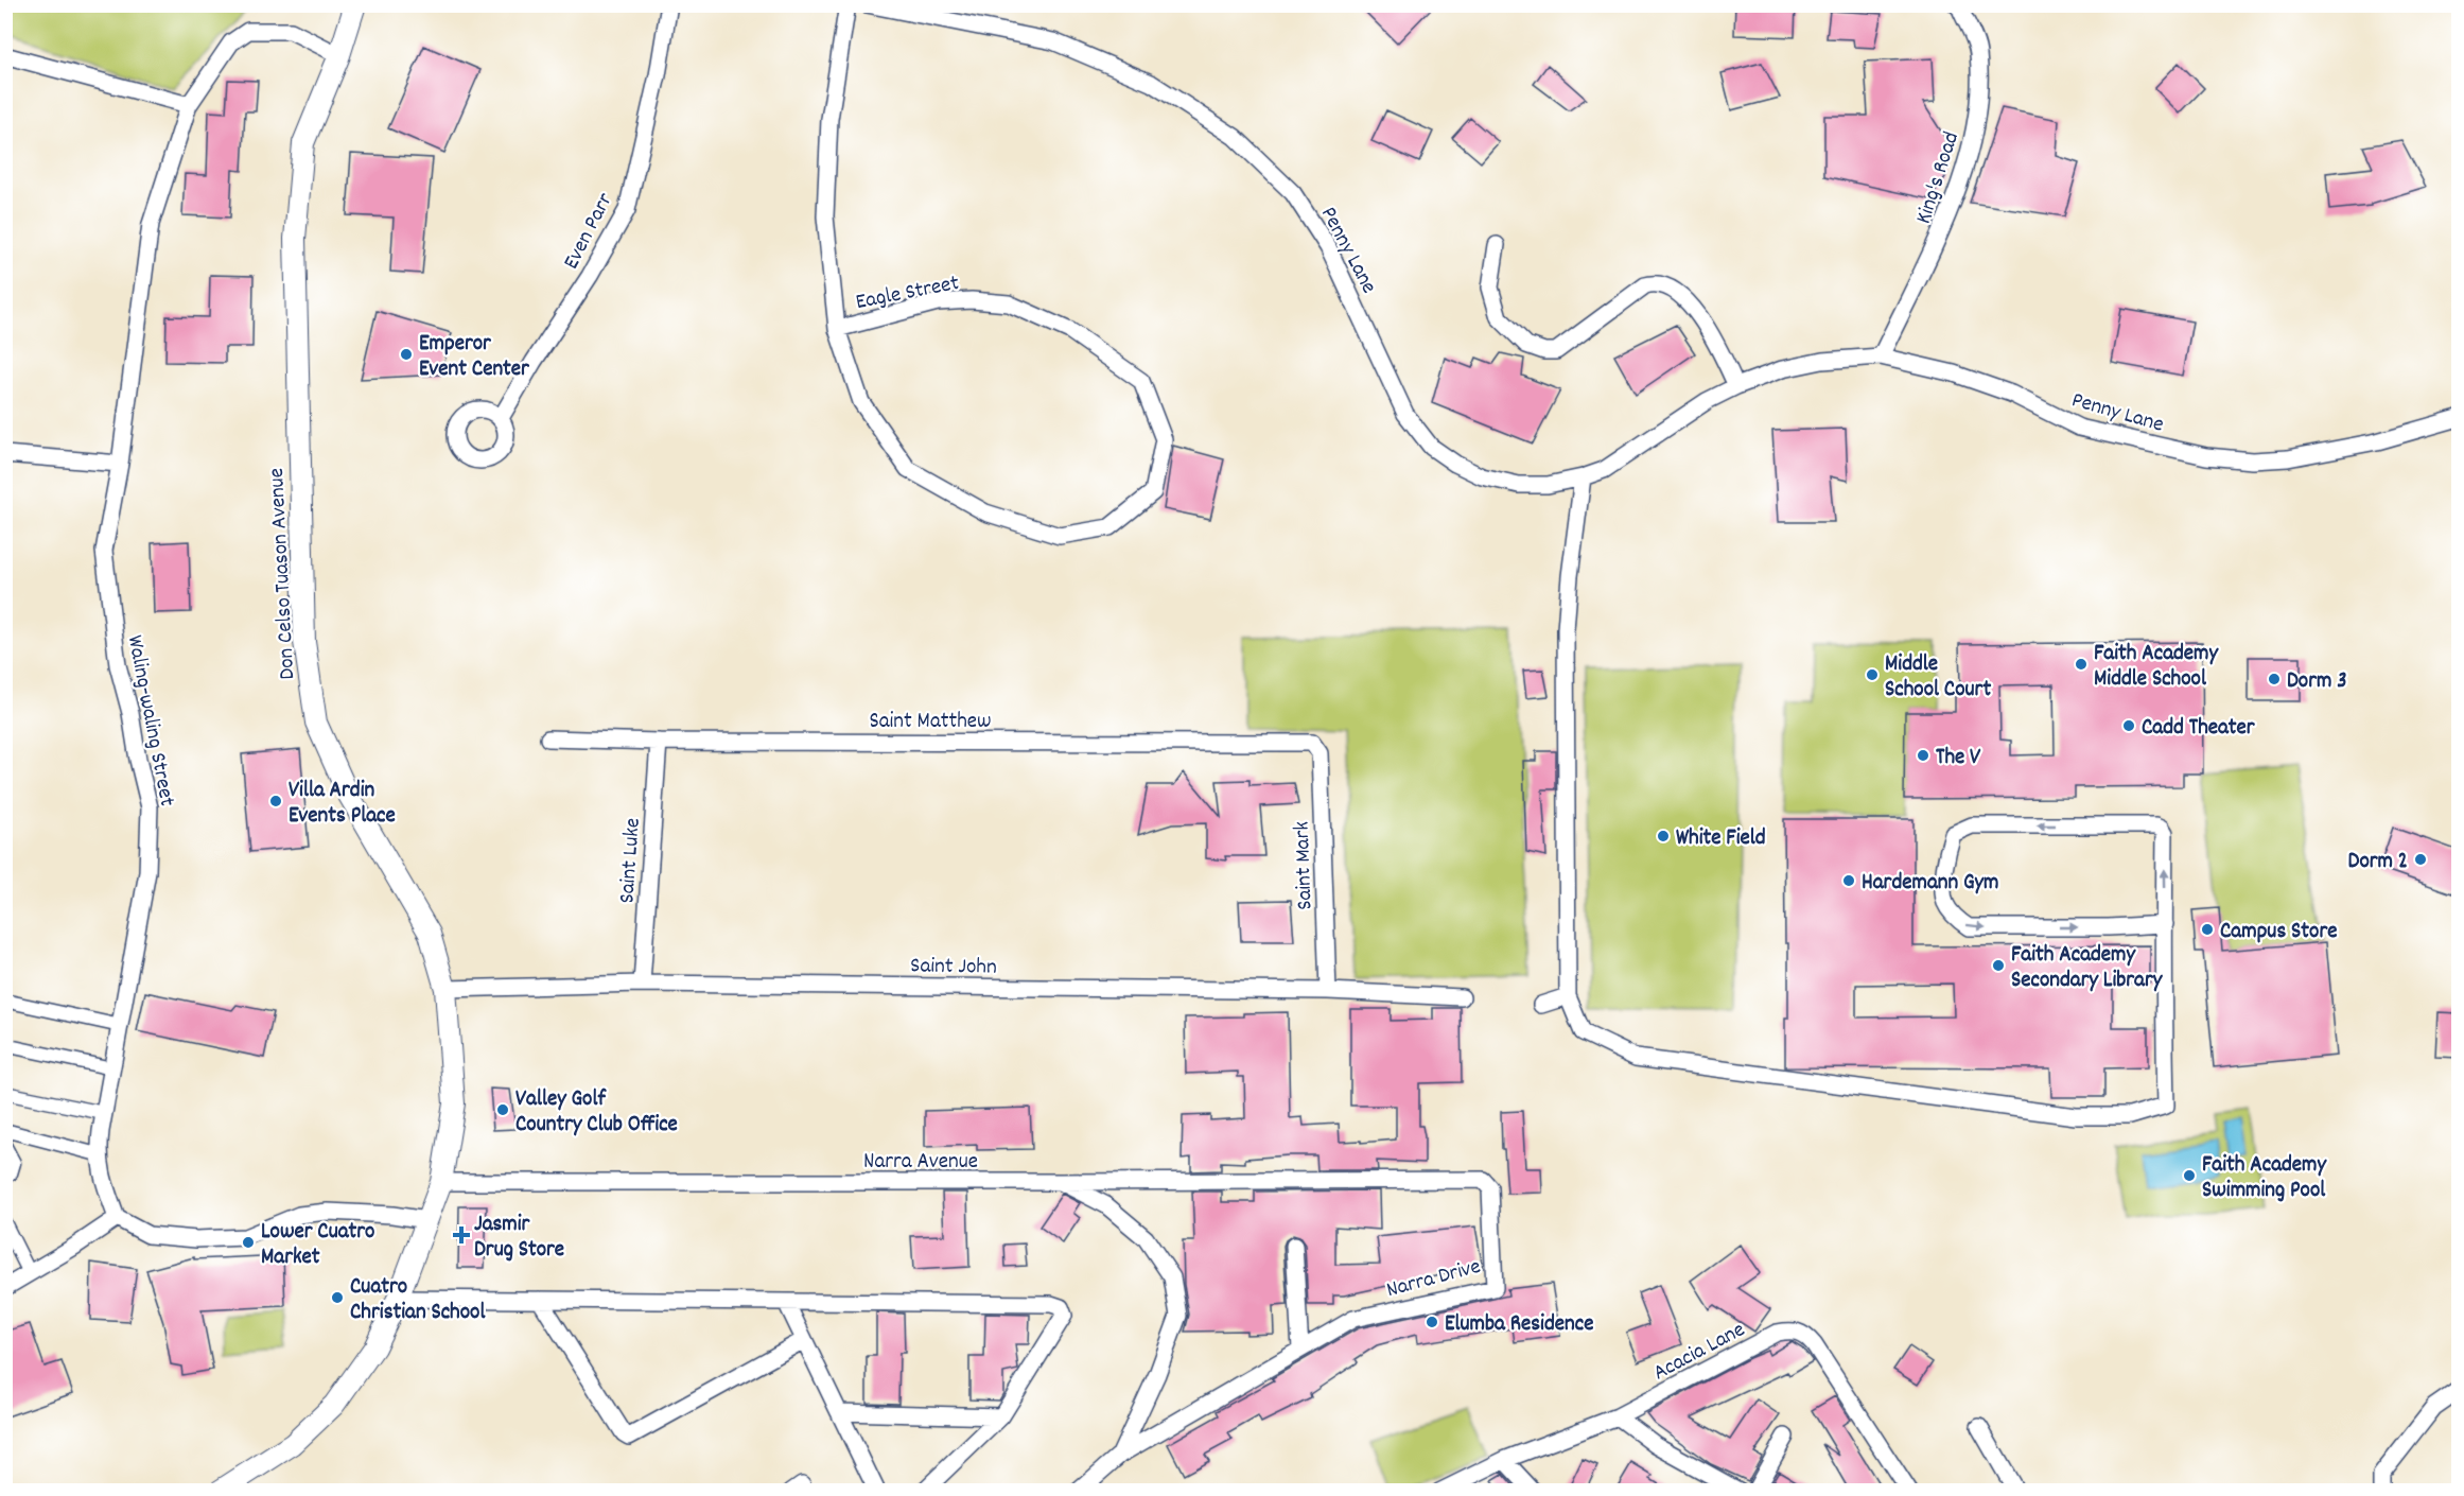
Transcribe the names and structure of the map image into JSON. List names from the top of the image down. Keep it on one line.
{"streets":{"street":["King's Road","Even Parr","Penny Lane","Eagle Street","Don Celso Tuason Avenue","Saint Matthew","Waling-waling Street","Saint Luke","Saint Mark","Saint John","Narra Avenue","Narra Drive","Acacia Lane"]},"crossings":[["King's Road","Penny Lane"],["Don Celso Tuason Avenue","Waling-waling Street"],["Don Celso Tuason Avenue","Saint John"],["Don Celso Tuason Avenue","Narra Avenue"],["Saint Matthew","Saint Luke"],["Saint Matthew","Saint Mark"],["Saint Luke","Saint John"],["Saint Mark","Saint John"],["Narra Avenue","Narra Drive"]],"places":{"other":["Emperor Event Center","Faith Academy Middle School","Middle School Court","Dorm 3","Cadd Theater","The V","Villa Ardin Events Place","White Field","Dorm 2","Hardemann Gym","Campus Store","Faith Academy Secondary Library","Valley Golf Country Club Office","Faith Academy Swimming Pool","Lower Cuatro Market","Cuatro Christian School","Elumba Residence"],"health":["Jasmir Drug Store"]}}
